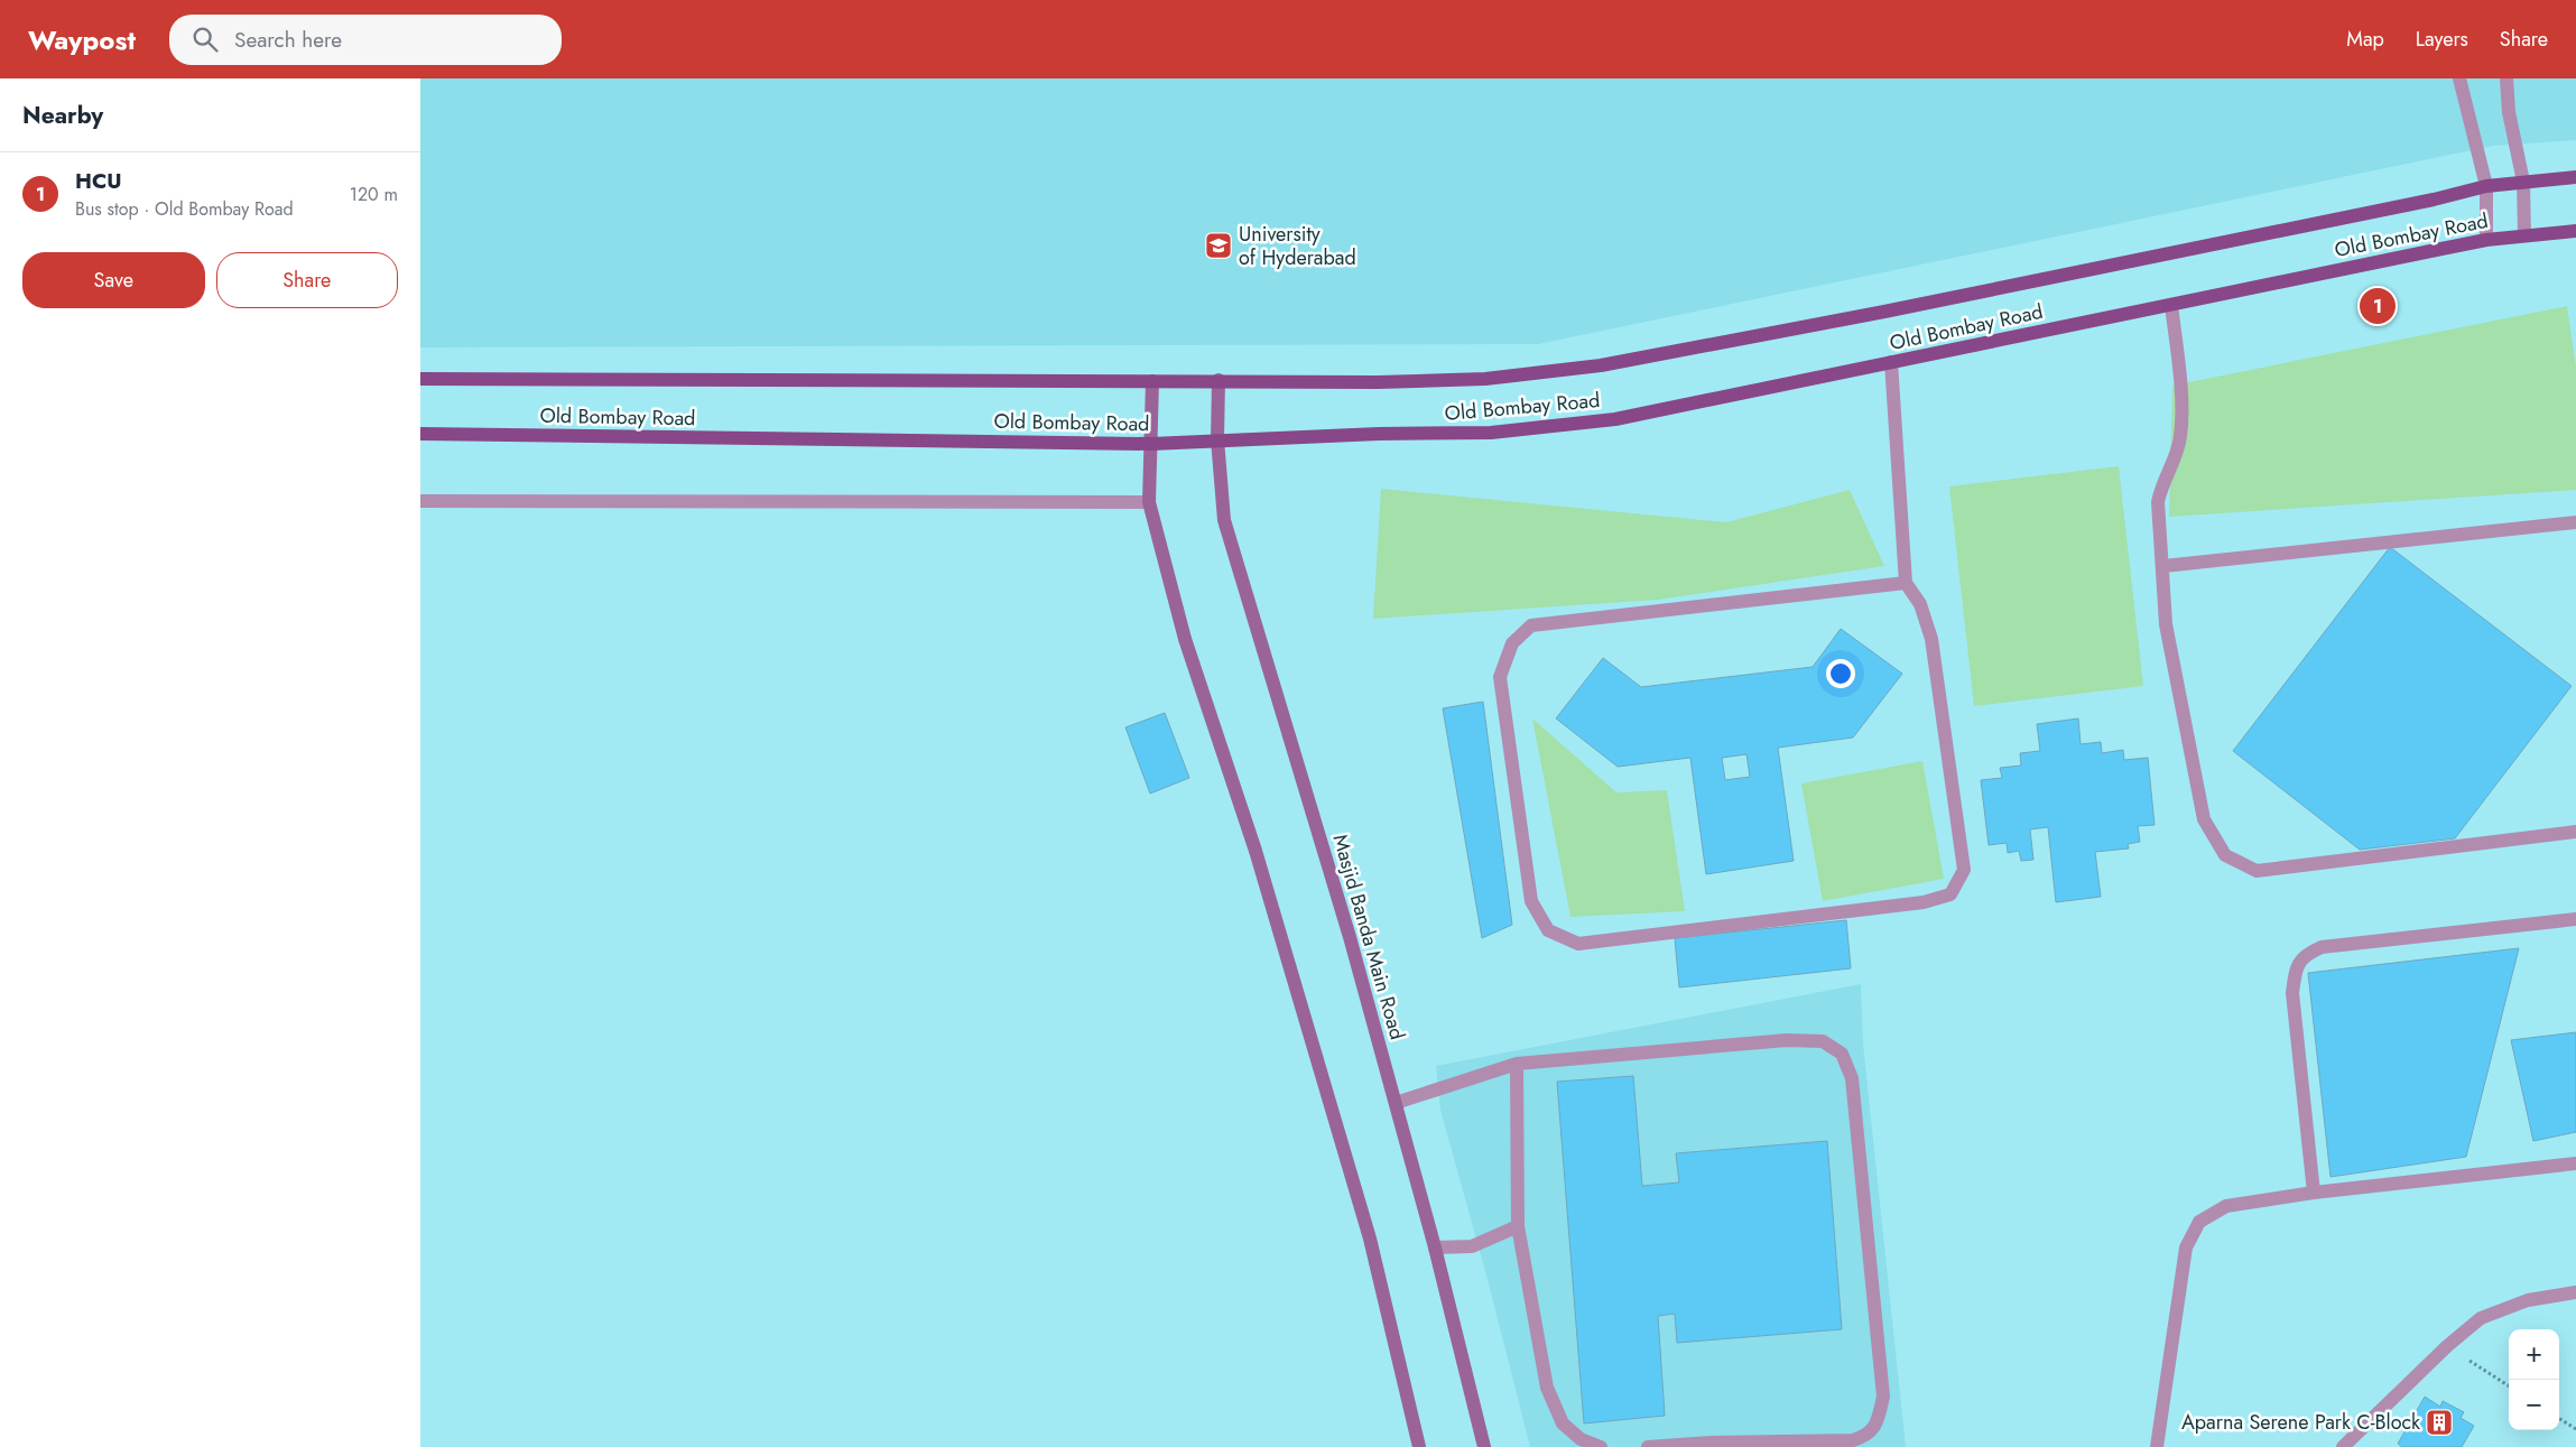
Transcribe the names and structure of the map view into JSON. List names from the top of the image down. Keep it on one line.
{"streets":{"main road":["Old Bombay Road","Masjid Banda Main Road"]},"crossings":[["Old Bombay Road","Masjid Banda Main Road"]],"places":{"school or university":["University of Hyderabad"],"building":["Aparna Serene Park C-Block"]},"page":{"header":"Waypost","search":"Search here","nav":["Map","Layers","Share"],"heading":"Nearby","list":[{"mark":"1","name":"HCU","note":"Bus stop · Old Bombay Road","value":"120 m"}],"buttons":["Save","Share"],"pins":"1","map_buttons":["+","−"]}}
